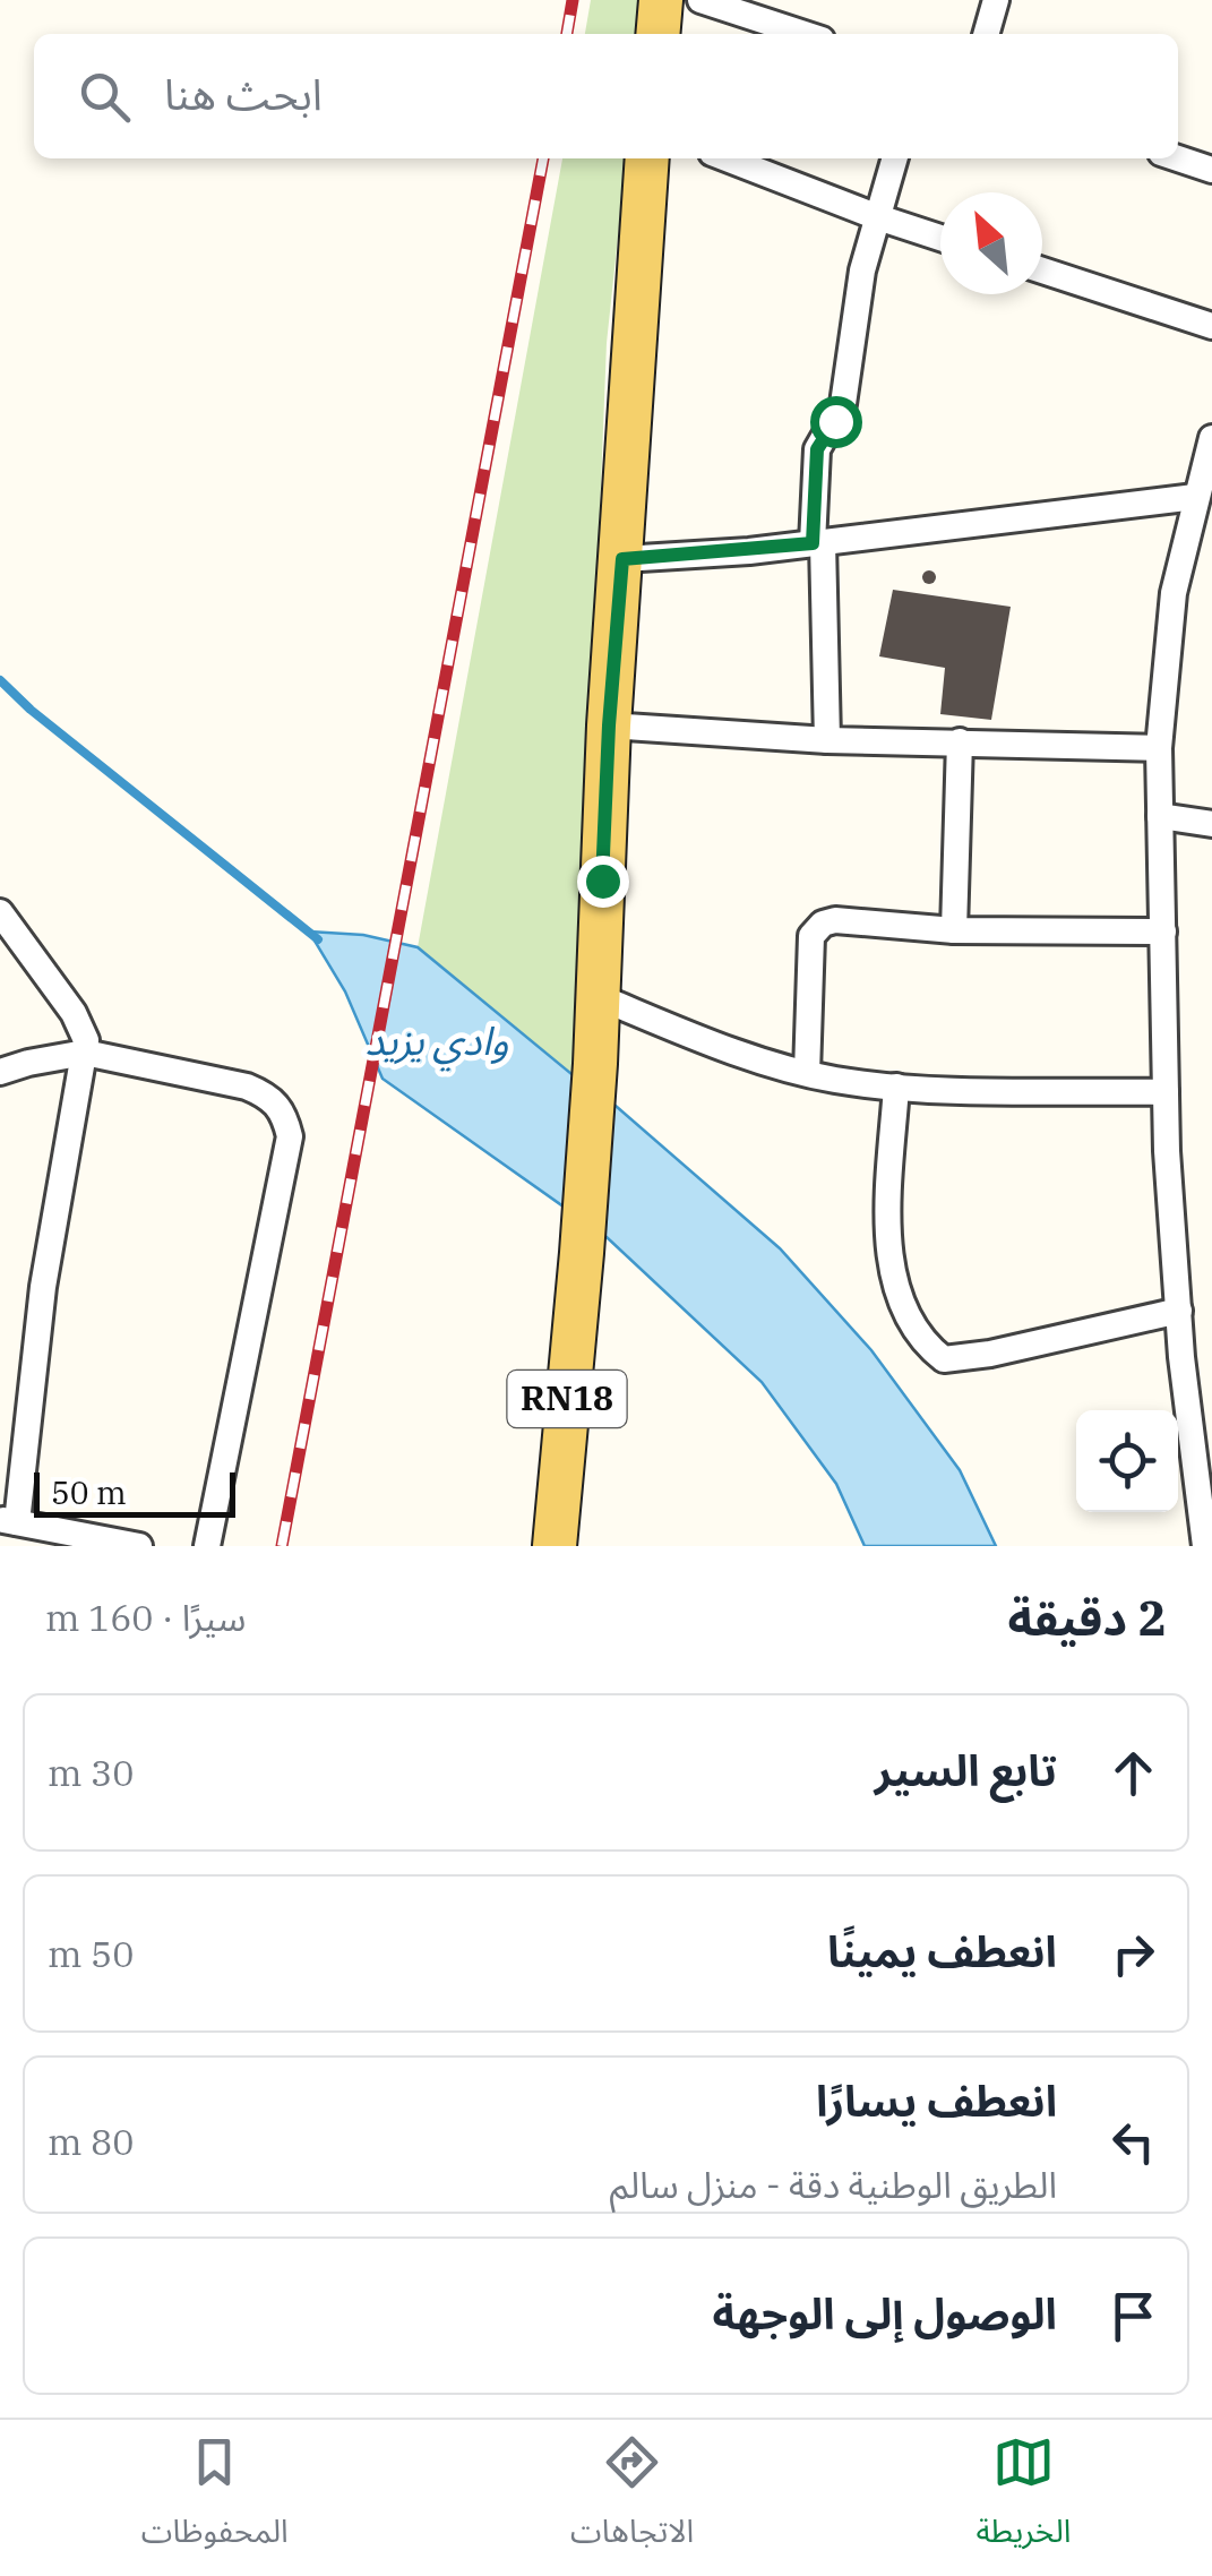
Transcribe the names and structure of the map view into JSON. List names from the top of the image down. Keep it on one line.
{"streets":{"main road":["RN18"]},"water":["وادي يزيد"],"scale_bar":"50 m","north":"top left","page":{"search":"ابحث هنا","scale":"50 m","heading":["2 دقيقة","سيرًا · 160 m"],"list":[["تابع السير","30 m"],["انعطف يمينًا","50 m"],["انعطف يسارًا","الطريق الوطنية دقة - منزل سالم","80 m"],"الوصول إلى الوجهة"],"nav":["الخريطة","الاتجاهات","المحفوظات"]}}
